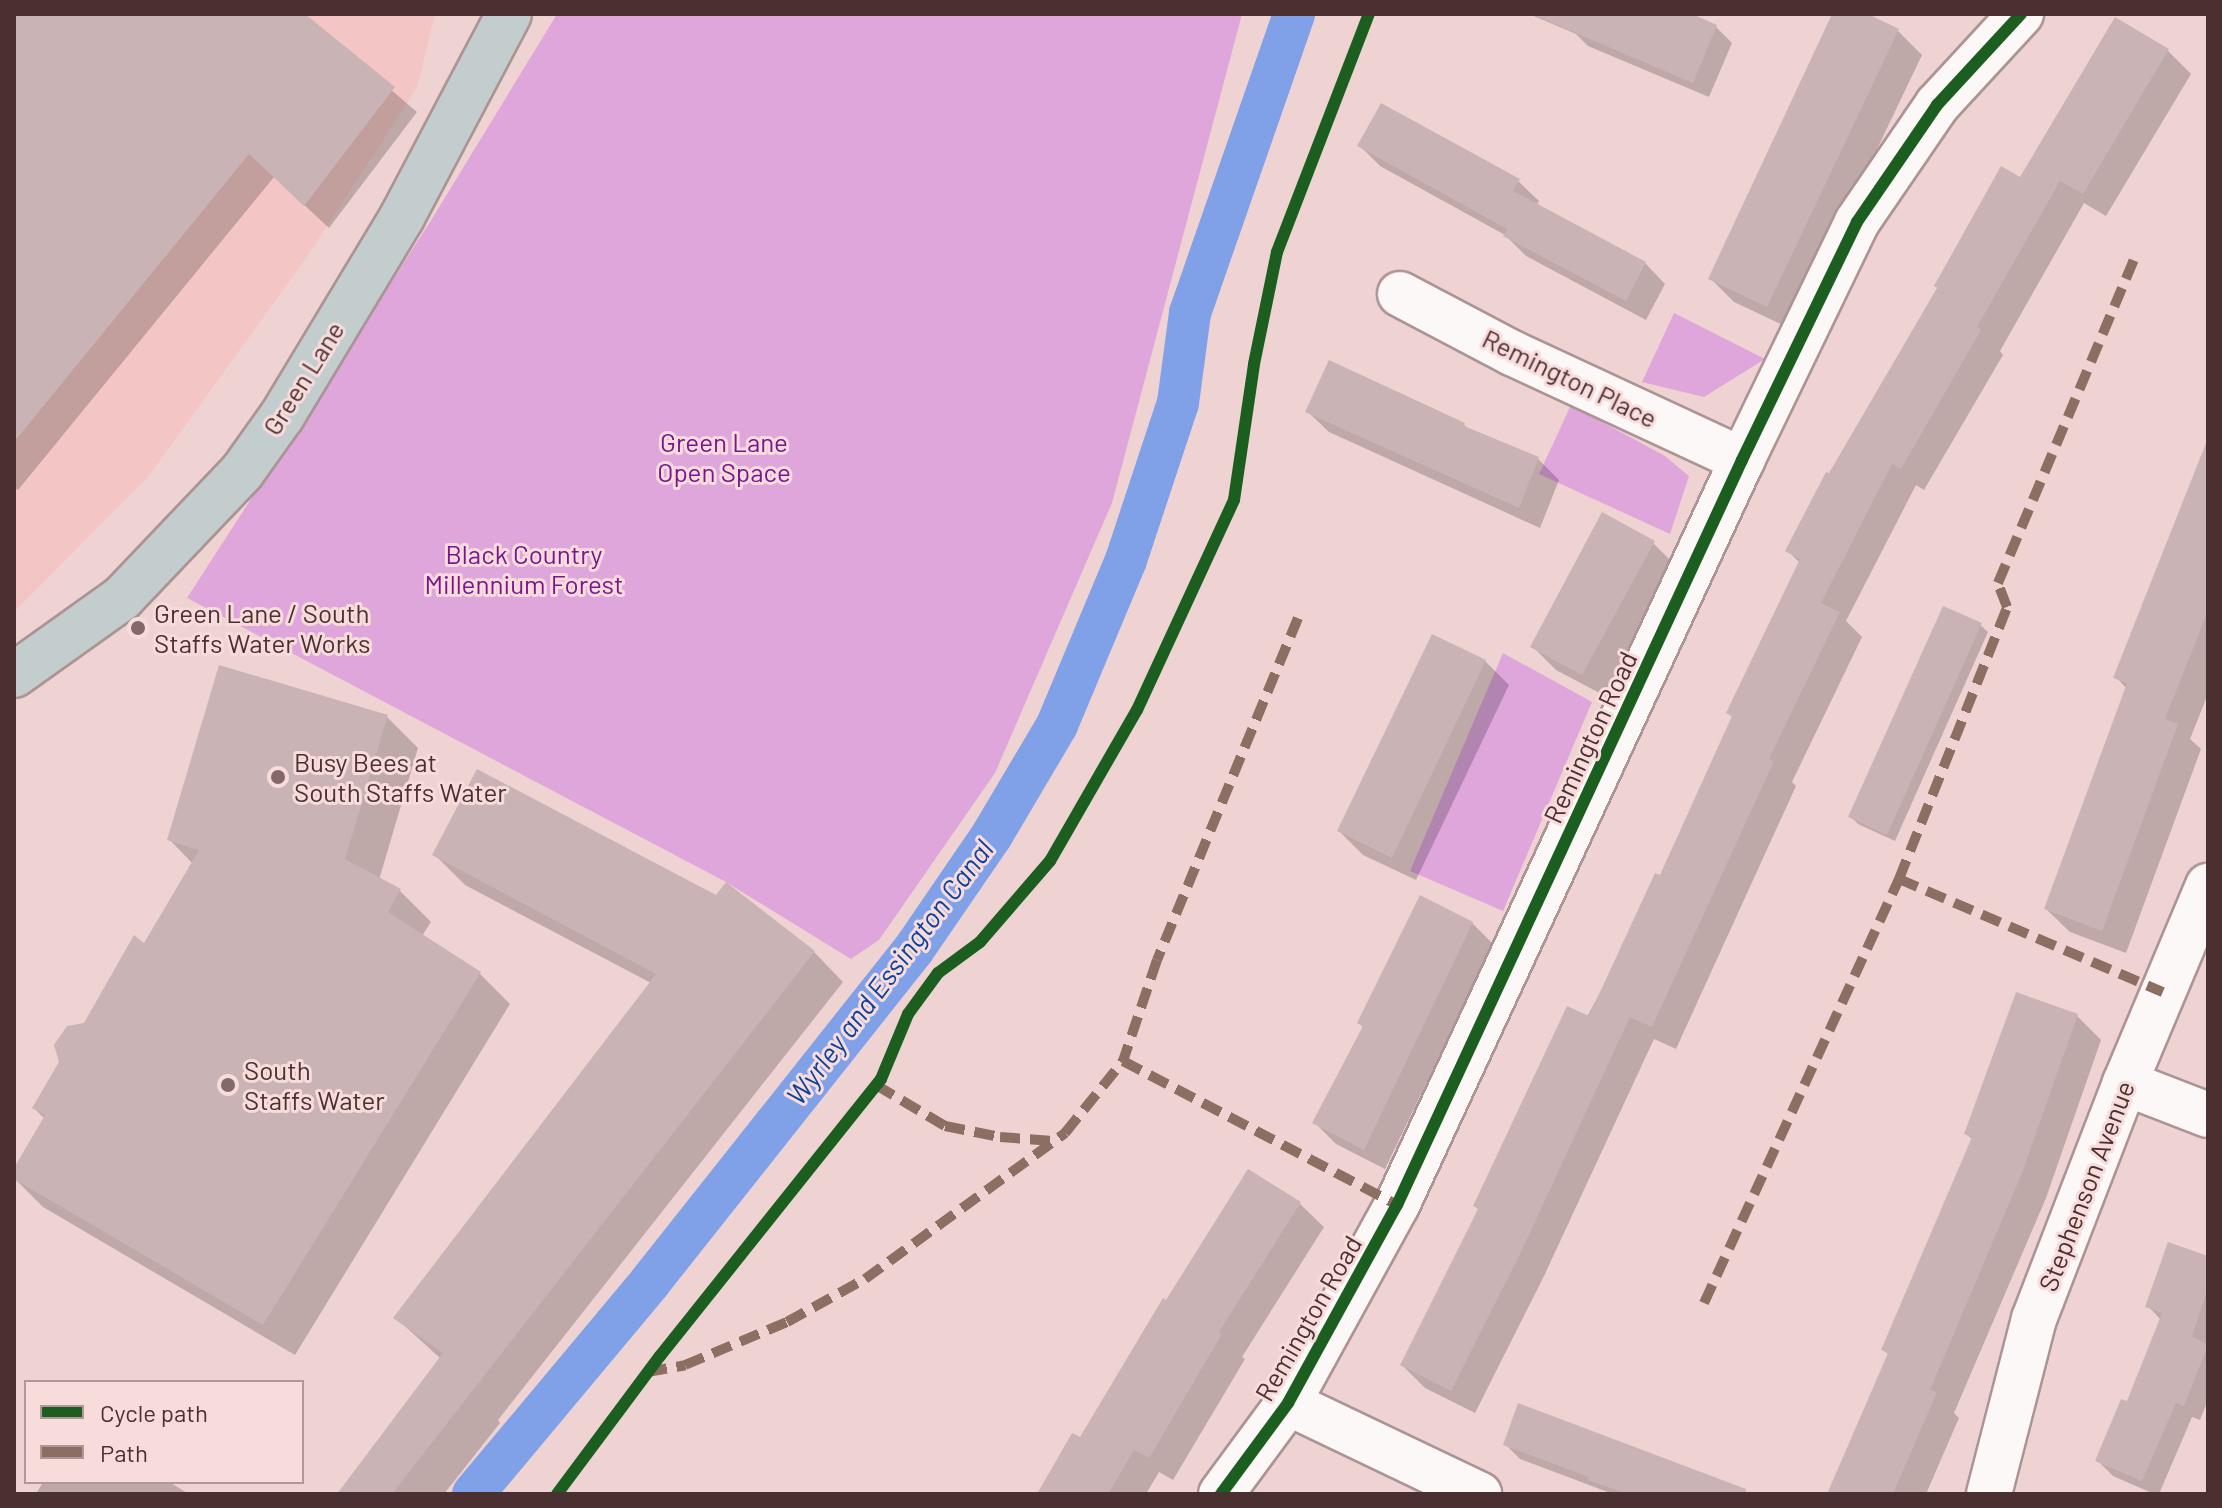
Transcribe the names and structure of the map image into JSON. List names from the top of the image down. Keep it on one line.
{"streets":{"highway":["Green Lane"],"street":["Remington Place","Remington Road","Stephenson Avenue"]},"crossings":[["Remington Place","Remington Road"]],"water":["Wyrley and Essington Canal"],"parks":["Green Lane Open Space","Black Country Millennium Forest"],"places":["Green Lane / South Staffs Water Works","Busy Bees at South Staffs Water","South Staffs Water"],"legend":["Cycle path","Path"]}
